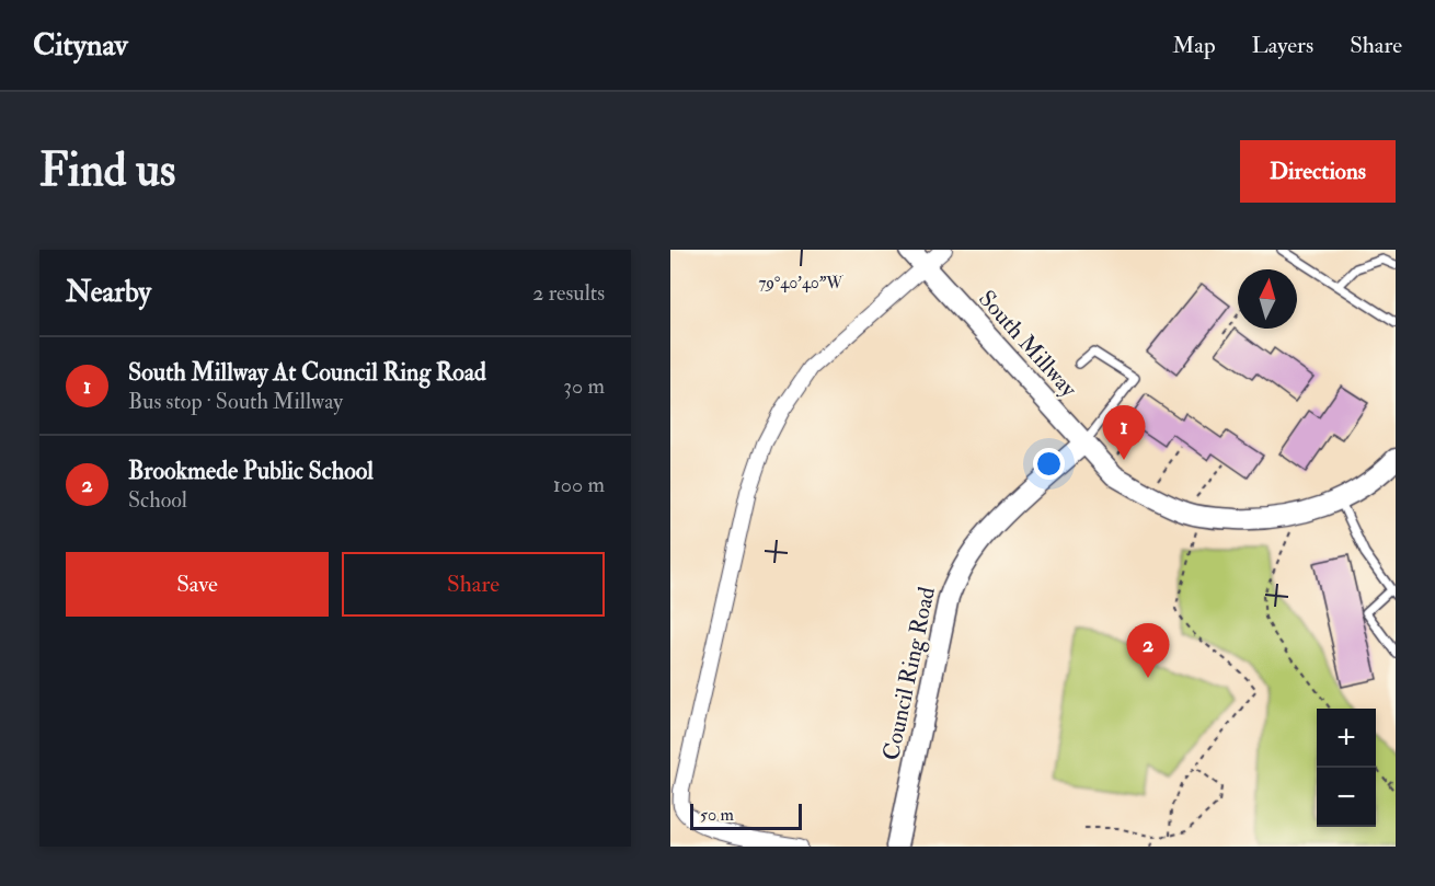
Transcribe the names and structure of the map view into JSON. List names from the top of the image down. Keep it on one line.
{"streets":{"street":["South Millway","Council Ring Road"]},"crossings":[["South Millway","Council Ring Road"]],"scale_bar":"50 m","north":"top","page":{"header":"Citynav","nav":["Map","Layers","Share"],"buttons":["Directions",["Save","Share"]],"title":"Find us","heading":["Nearby","2 results"],"list":[{"mark":"1","name":"South Millway At Council Ring Road","note":"Bus stop · South Millway","value":"30 m"},{"mark":"2","name":"Brookmede Public School","note":"School","value":"100 m"}],"pins":["1","2"],"map_buttons":["+","−"],"scale":"50 m"},"coordinates":["79°40'40\"W"]}
